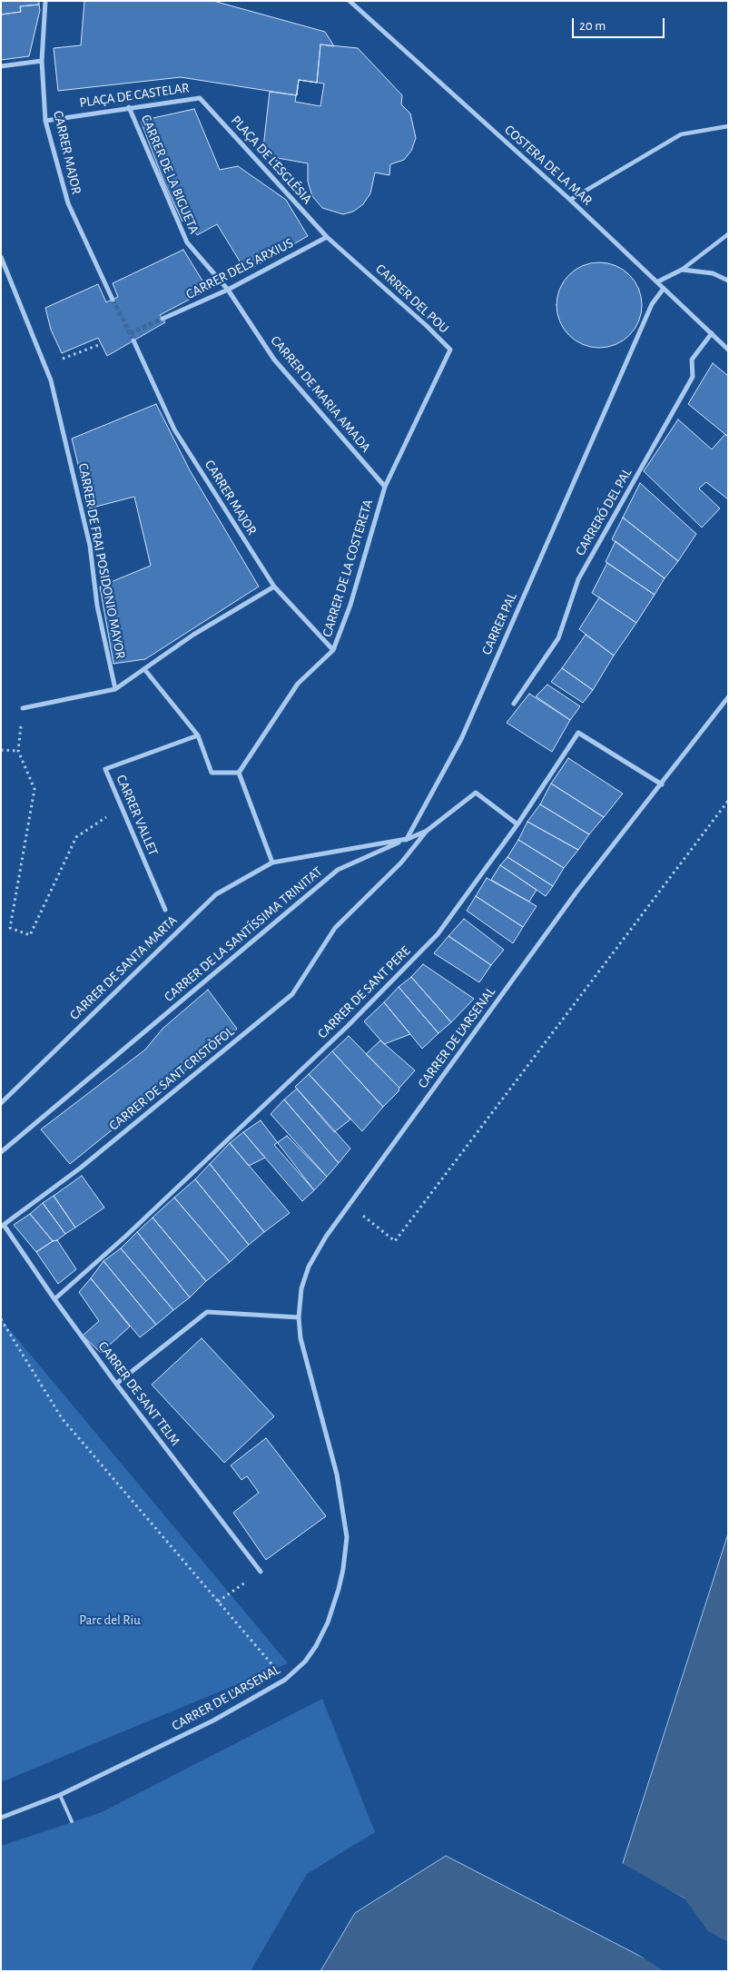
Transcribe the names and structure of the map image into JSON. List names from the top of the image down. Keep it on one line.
{"streets":{"street":["PLAÇA DE CASTELAR","CARRER MAJOR","PLAÇA DE L'ESGLÉSIA","COSTERA DE LA MAR","CARRER DE LA BIGUETA","CARRER DELS ARXIUS","CARRER DEL POU","CARRER DE MARIA AMADA","CARRERÓ DEL PAL","CARRER DE FRAI POSIDONIO MAYOR","CARRER DE LA COSTERETA","CARRER PAL","CARRER VALLET","CARRER DE LA SANTÍSSIMA TRINITAT","CARRER DE SANTA MARTA","CARRER DE SANT PERE","CARRER DE L'ARSENAL","CARRER DE SANT CRISTÒFOL","CARRER DE SANT TELM"]},"crossings":[["PLAÇA DE CASTELAR","CARRER MAJOR"],["PLAÇA DE CASTELAR","PLAÇA DE L'ESGLÉSIA"],["PLAÇA DE CASTELAR","CARRER DE LA BIGUETA"],["CARRER MAJOR","CARRER DE LA COSTERETA"],["PLAÇA DE L'ESGLÉSIA","CARRER DELS ARXIUS"],["PLAÇA DE L'ESGLÉSIA","CARRER DEL POU"],["COSTERA DE LA MAR","CARRERÓ DEL PAL"],["COSTERA DE LA MAR","CARRER PAL"],["CARRER DE LA BIGUETA","CARRER DELS ARXIUS"],["CARRER DE LA BIGUETA","CARRER DE MARIA AMADA"],["CARRER DELS ARXIUS","CARRER DEL POU"],["CARRER DELS ARXIUS","CARRER DE MARIA AMADA"],["CARRER DEL POU","CARRER DE MARIA AMADA"],["CARRER DEL POU","CARRER DE LA COSTERETA"],["CARRER DE MARIA AMADA","CARRER DE LA COSTERETA"],["CARRER PAL","CARRER DE LA SANTÍSSIMA TRINITAT"],["CARRER DE LA SANTÍSSIMA TRINITAT","CARRER DE SANT PERE"],["CARRER DE LA SANTÍSSIMA TRINITAT","CARRER DE SANT CRISTÒFOL"],["CARRER DE SANT PERE","CARRER DE L'ARSENAL"],["CARRER DE SANT PERE","CARRER DE SANT TELM"],["CARRER DE SANT CRISTÒFOL","CARRER DE SANT TELM"]],"parks":["Parc del Riu"],"scale_bar":"20 m"}
